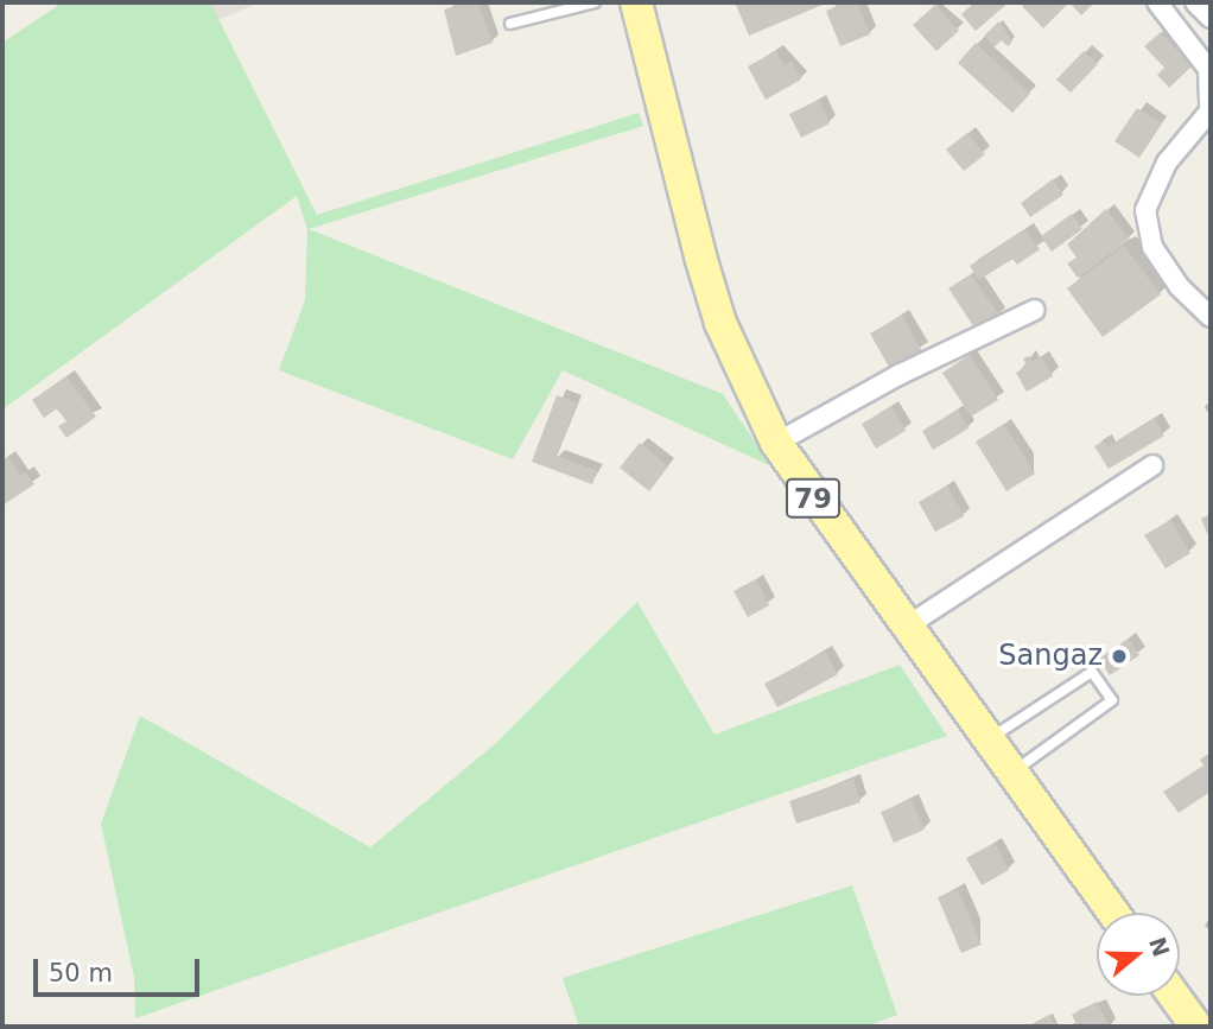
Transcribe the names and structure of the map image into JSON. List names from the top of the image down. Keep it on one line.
{"streets":{"main road":["79"]},"places":["Sangaz"],"scale_bar":"50 m","north":"right"}
